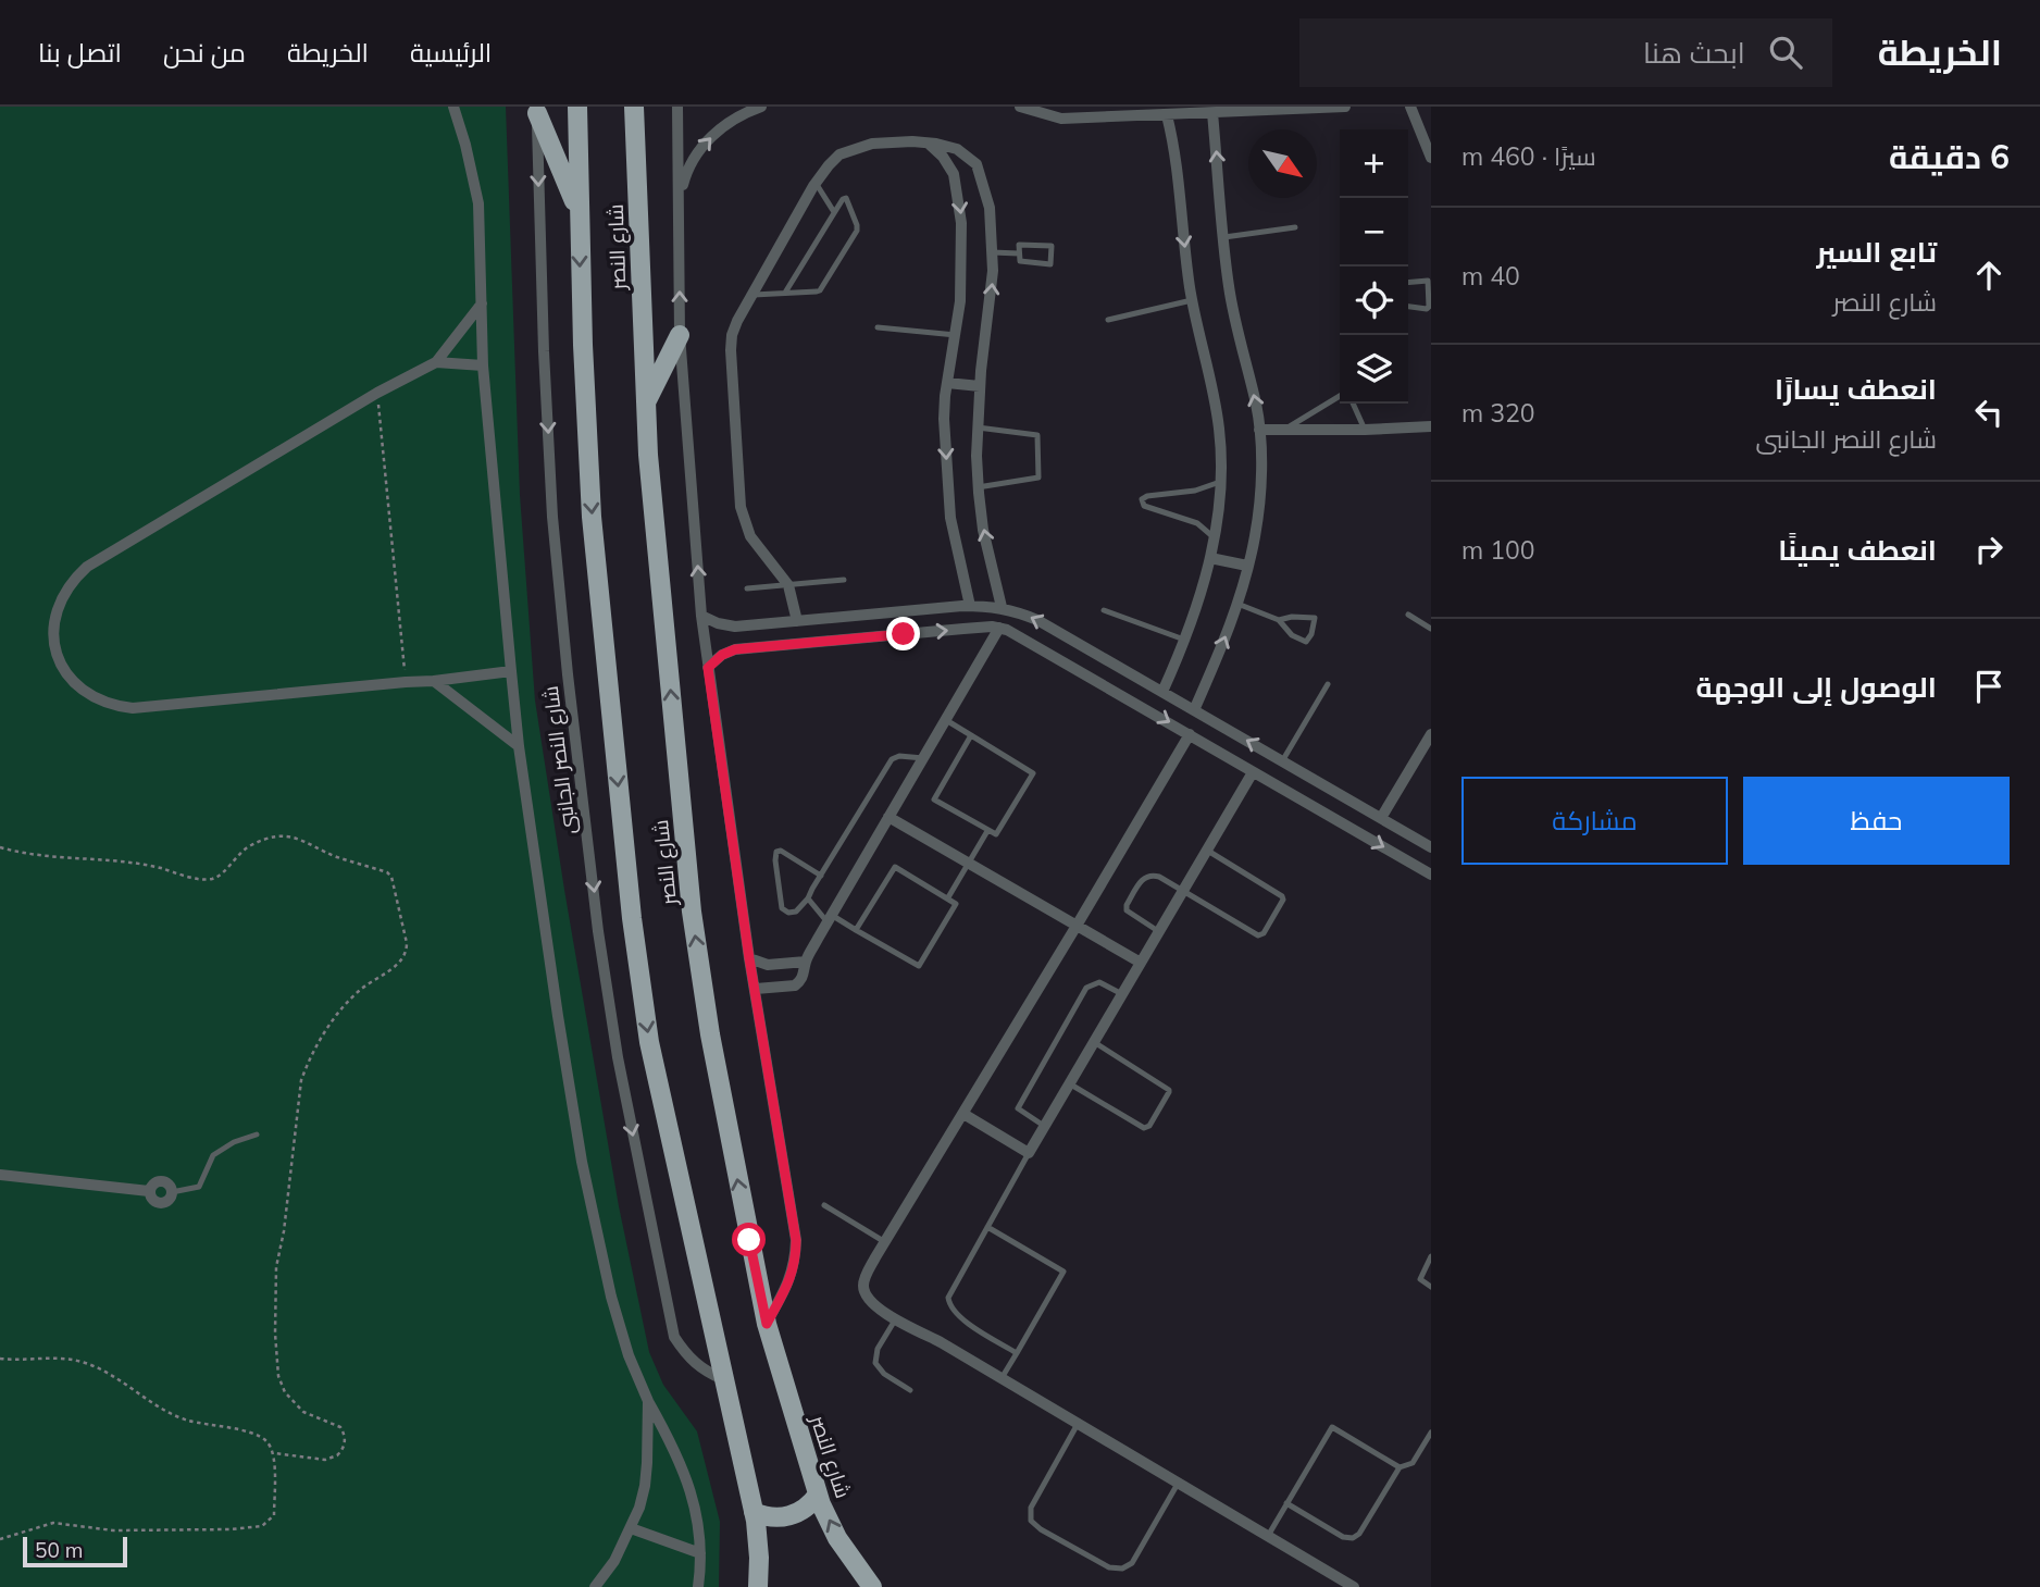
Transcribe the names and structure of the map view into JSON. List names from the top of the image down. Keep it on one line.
{"streets":{"main road":["شارع النصر"],"street":["شارع النصر الجانبى"]},"crossings":[["شارع النصر","شارع النصر الجانبى"]],"scale_bar":"50 m","north":"bottom right","page":{"header":"الخريطة","search":"ابحث هنا","nav":["الرئيسية","الخريطة","من نحن","اتصل بنا"],"heading":["6 دقيقة","سيرًا · 460 m"],"map_buttons":["+","−"],"list":[["تابع السير","شارع النصر","40 m"],["انعطف يسارًا","شارع النصر الجانبى","320 m"],["انعطف يمينًا","100 m"],"الوصول إلى الوجهة"],"buttons":["حفظ","مشاركة"],"scale":"50 m"}}
